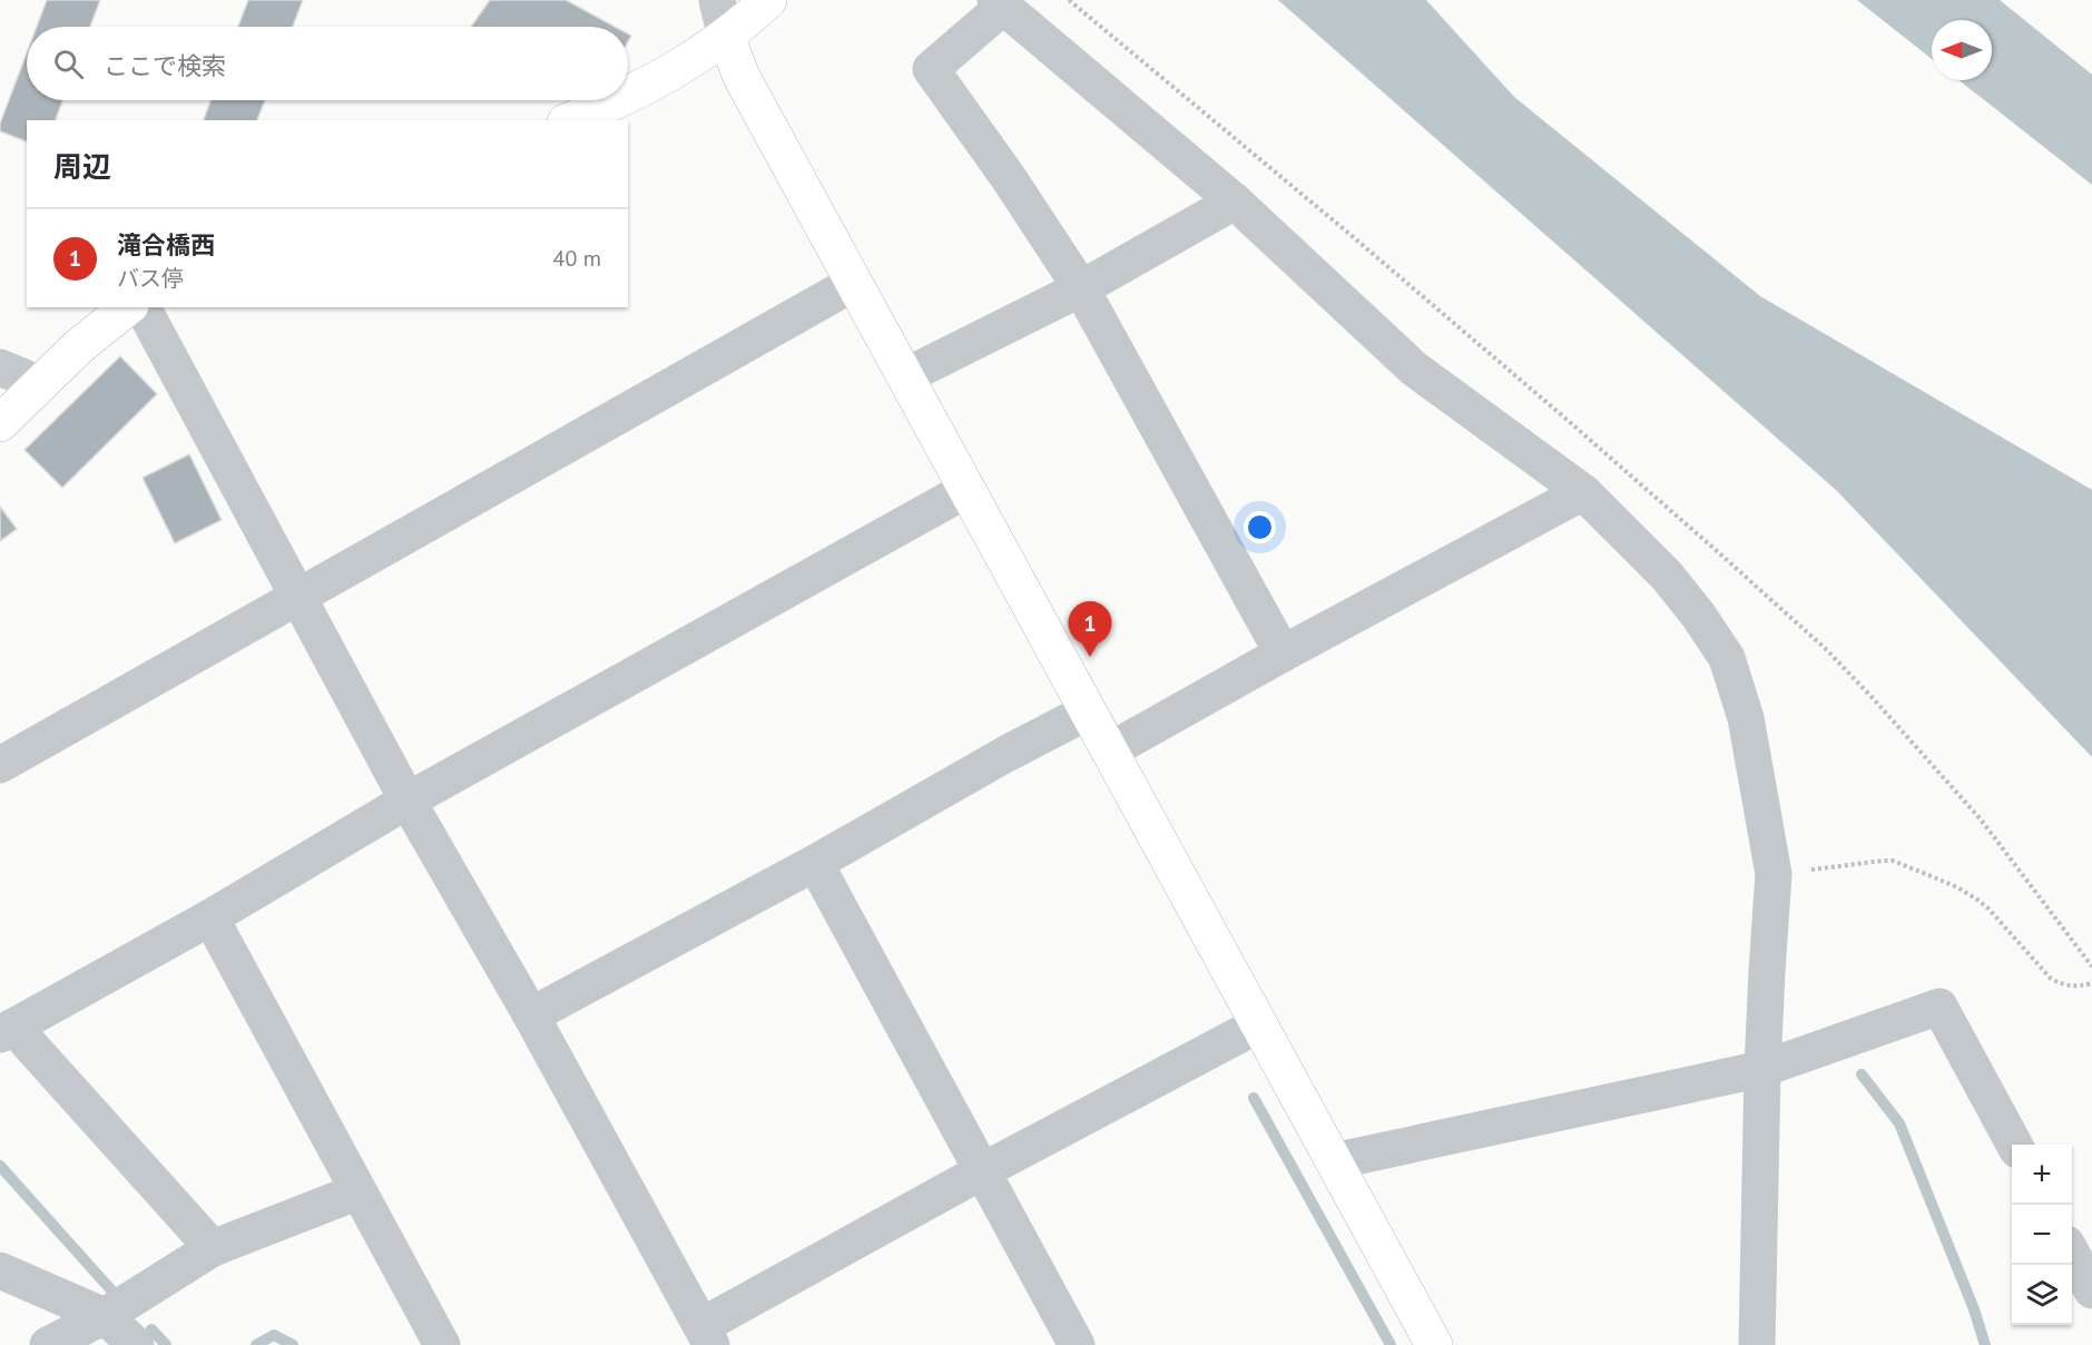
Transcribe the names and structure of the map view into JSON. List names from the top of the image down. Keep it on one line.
{"north":"left","page":{"search":"ここで検索","heading":"周辺","list":[{"mark":"1","name":"滝合橋西","note":"バス停","value":"40 m"}],"pins":"1","map_buttons":["+","−"]}}
